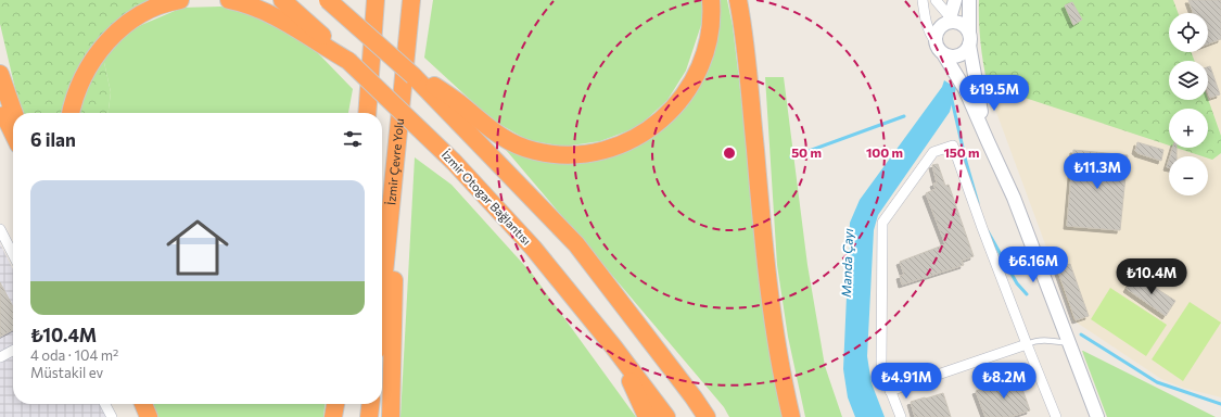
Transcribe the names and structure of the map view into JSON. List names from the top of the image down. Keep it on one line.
{"streets":{"highway":["İzmir Çevre Yolu","İzmir Otogar Bağlantısı"]},"water":["Manda Çayı"],"page":{"map_buttons":["+","−"],"price":["₺19.5M","₺11.3M","₺6.16M","₺10.4M","₺4.91M","₺8.2M"],"heading":"6 ilan","list":[{"name":"₺10.4M","note":"4 oda · 104 m² · Müstakil ev"}]},"rings":["50 m","100 m","150 m"]}
